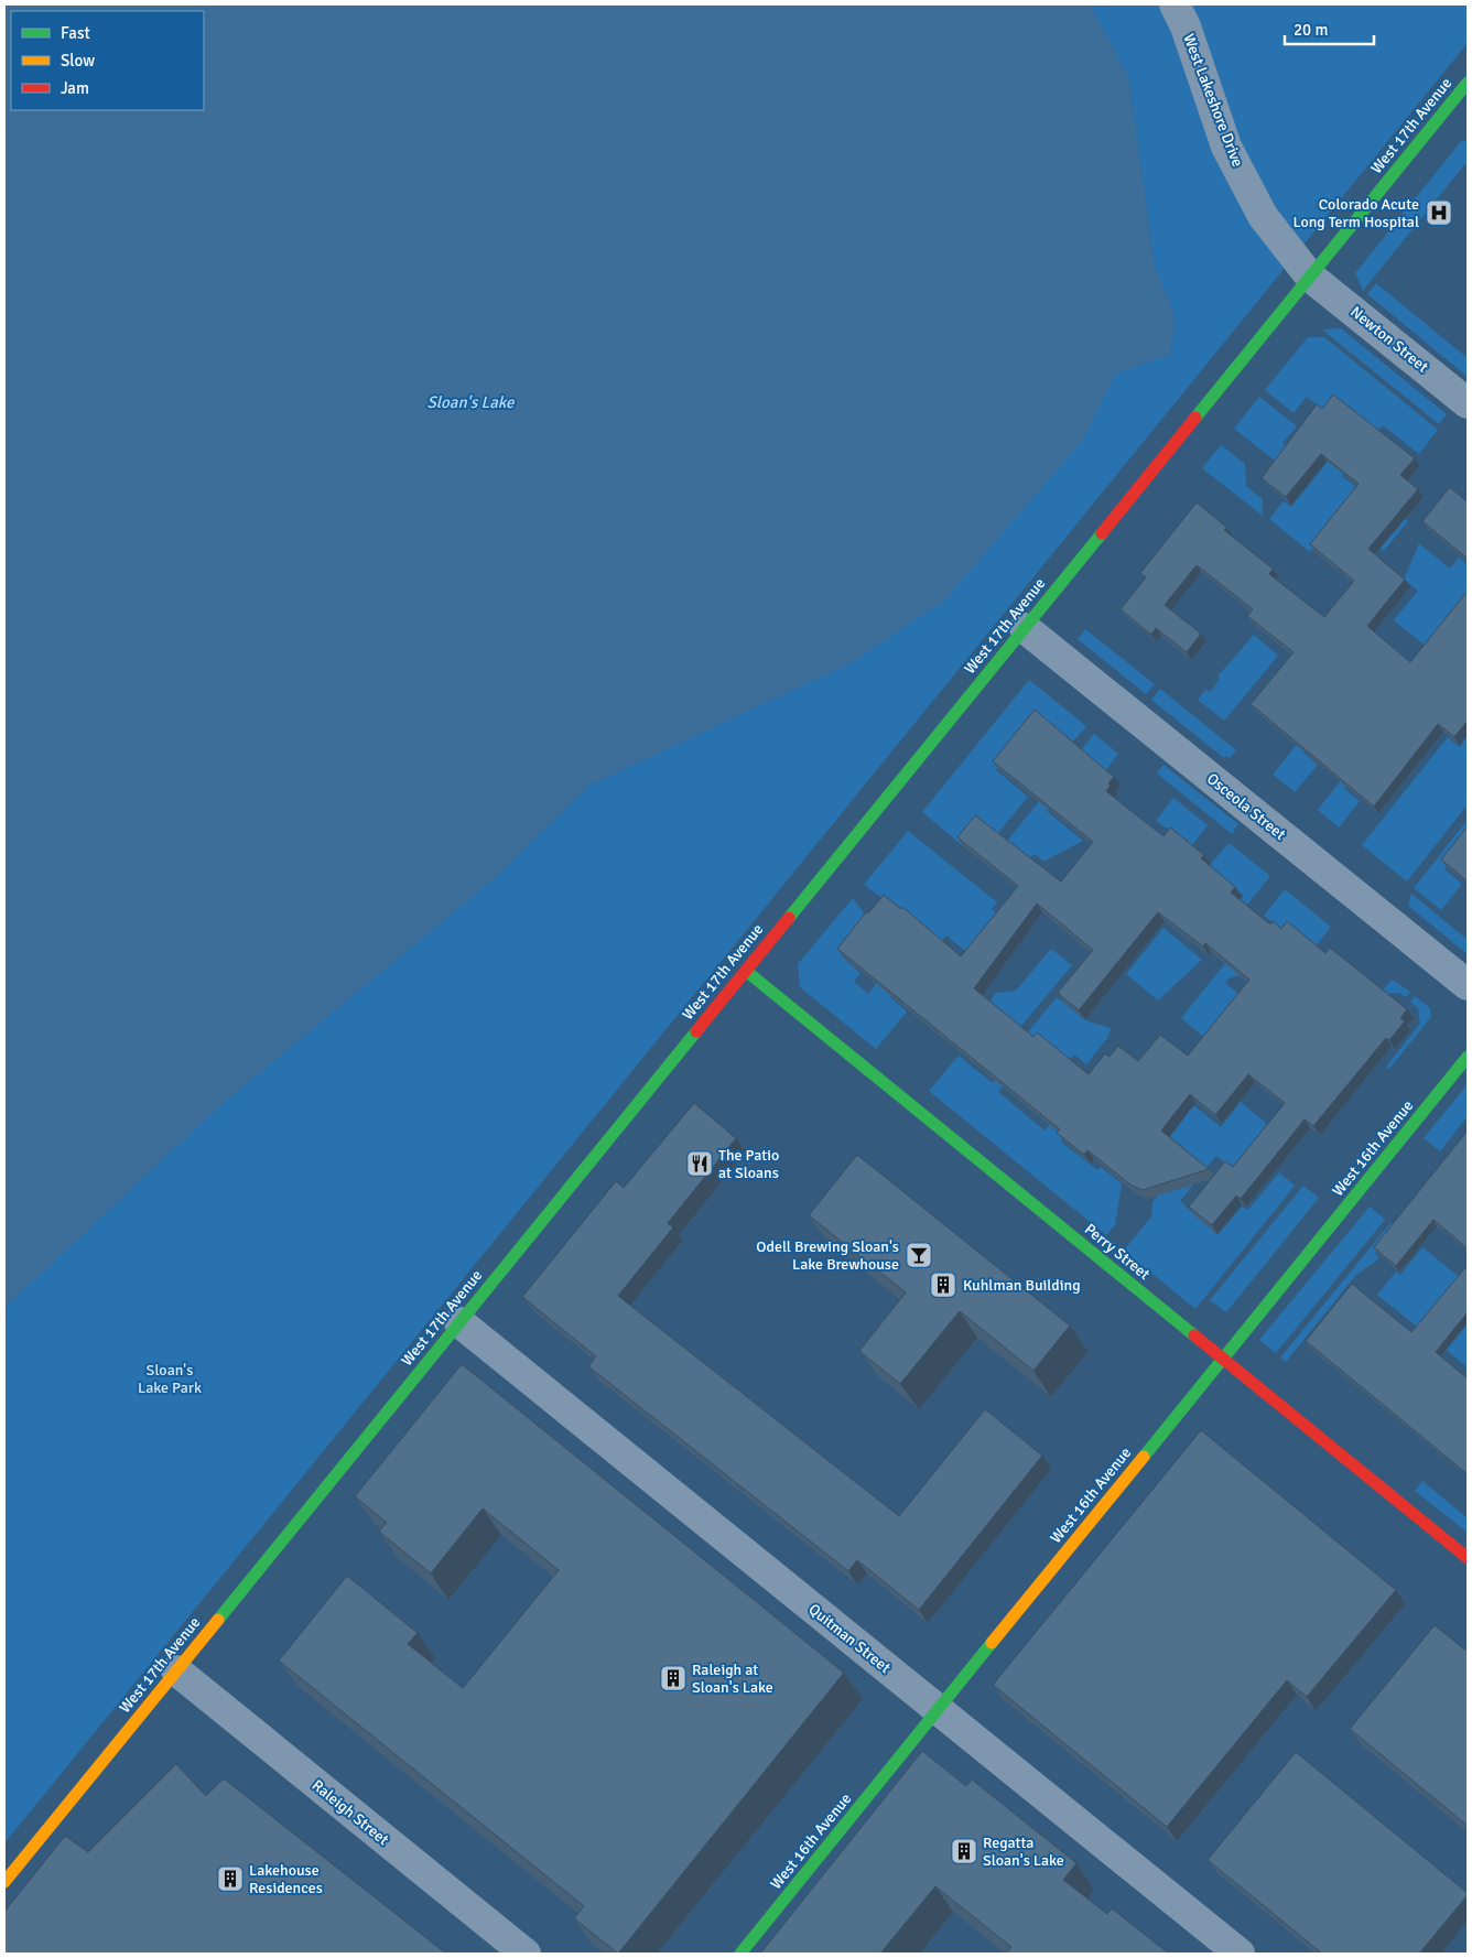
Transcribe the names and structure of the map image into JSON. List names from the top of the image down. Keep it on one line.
{"streets":{"street":["West Lakeshore Drive","West 17th Avenue","Newton Street","Osceola Street","West 16th Avenue","Perry Street","Quitman Street","Raleigh Street"]},"crossings":[["West Lakeshore Drive","West 17th Avenue"],["West Lakeshore Drive","Newton Street"],["West 17th Avenue","Newton Street"],["West 17th Avenue","Osceola Street"],["West 17th Avenue","Perry Street"],["West 17th Avenue","Quitman Street"],["West 17th Avenue","Raleigh Street"],["West 16th Avenue","Perry Street"],["West 16th Avenue","Quitman Street"]],"water":["Sloan's Lake"],"parks":["Sloan's Lake Park"],"places":{"hospital":["Colorado Acute Long Term Hospital"],"restaurant":["The Patio at Sloans"],"bar":["Odell Brewing Sloan's Lake Brewhouse"],"building":["Kuhlman Building","Raleigh at Sloan's Lake","Regatta Sloan's Lake","Lakehouse Residences"]},"legend":["Fast","Slow","Jam"],"scale_bar":"20 m"}
